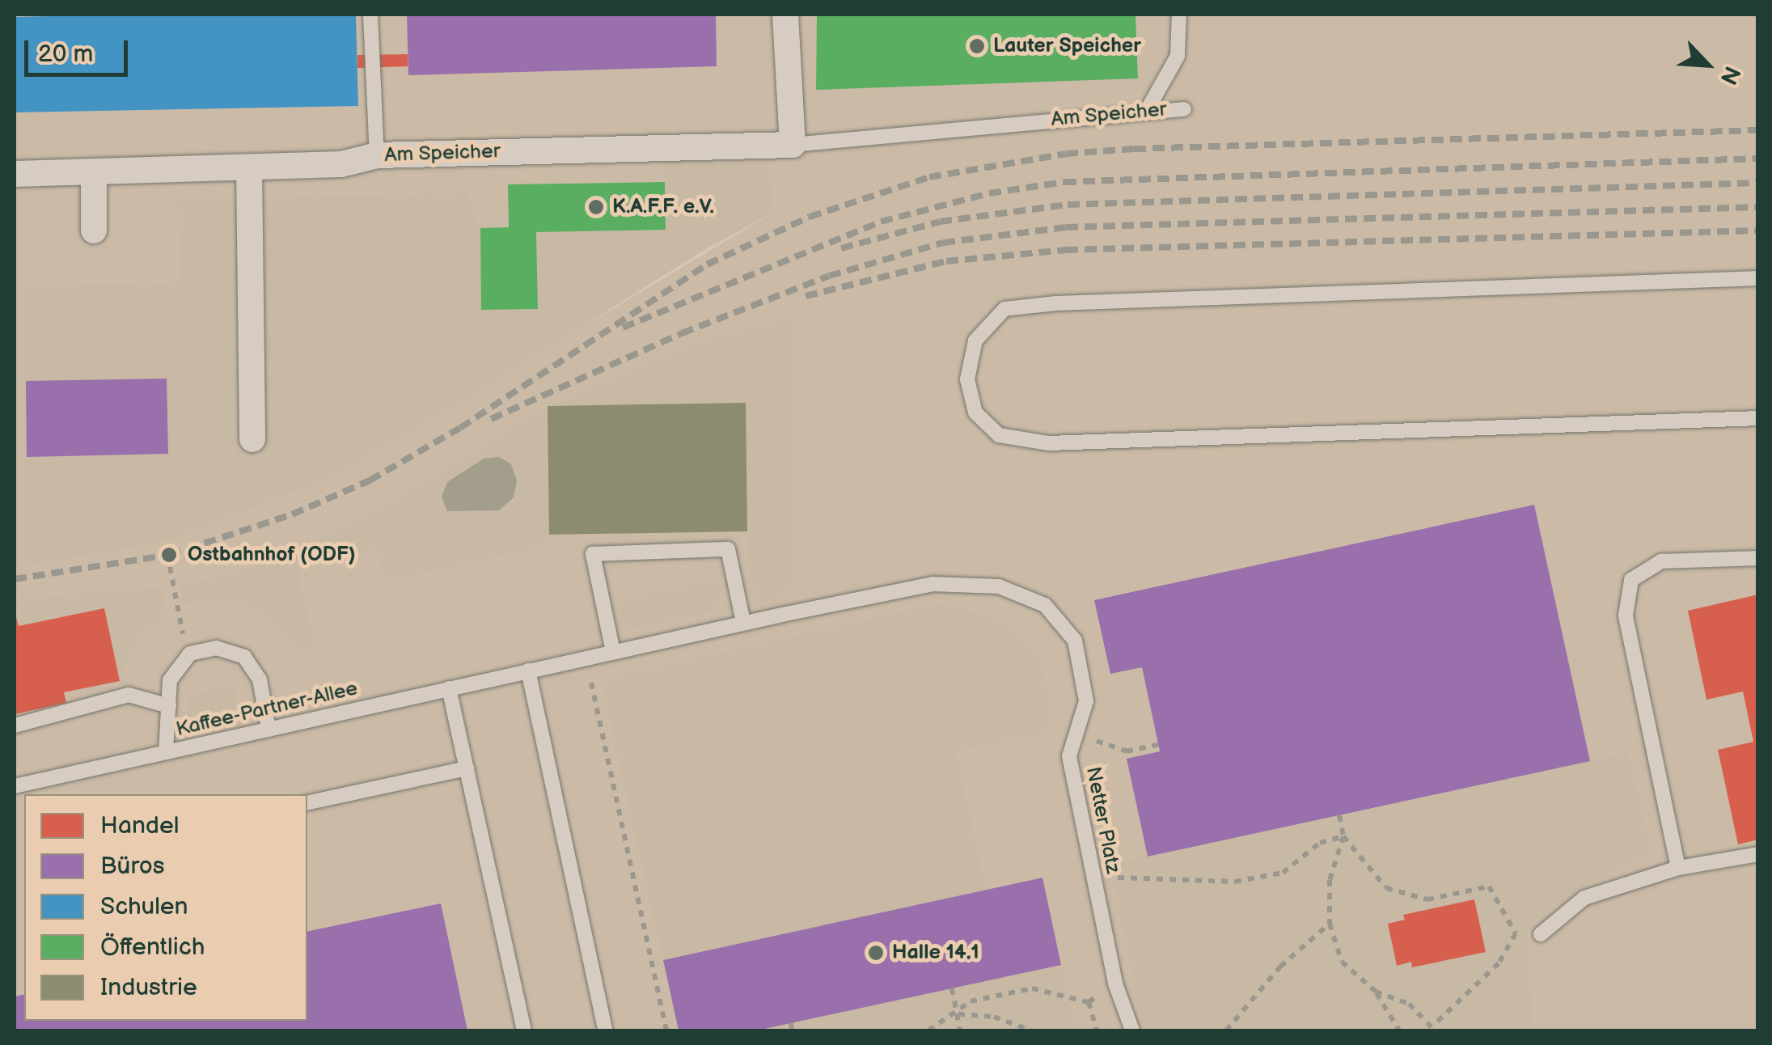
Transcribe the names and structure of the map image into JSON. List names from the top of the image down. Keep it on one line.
{"streets":{"street":["Am Speicher"],"lane":["Kaffee-Partner-Allee","Netter Platz"]},"crossings":[["Kaffee-Partner-Allee","Netter Platz"]],"places":["Lauter Speicher","K.A.F.F. e.V.","Ostbahnhof (ODF)","Halle 14.1"],"legend":["Handel","Büros","Schulen","Öffentlich","Industrie"],"scale_bar":"20 m","north":"bottom right"}
